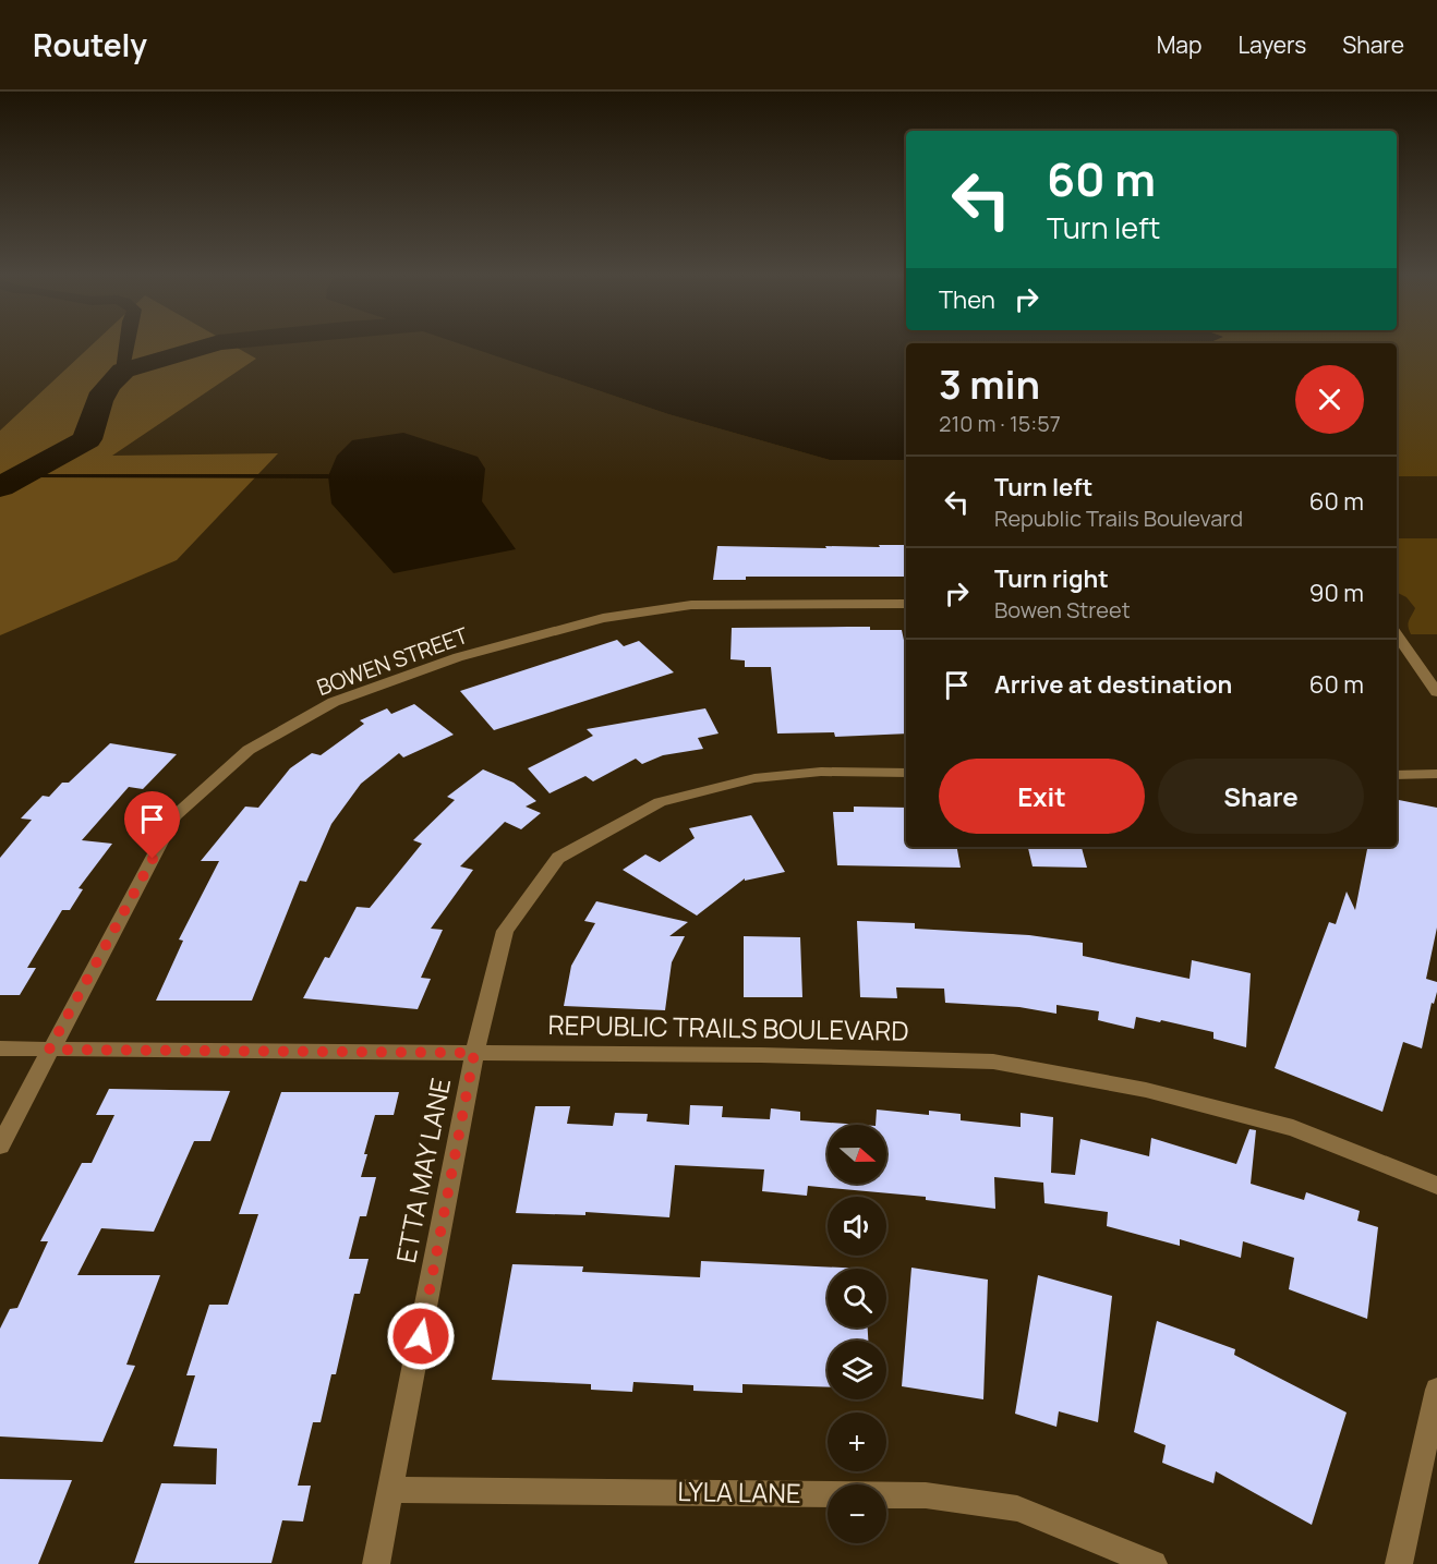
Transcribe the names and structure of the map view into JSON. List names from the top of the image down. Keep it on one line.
{"streets":{"street":["BOWEN STREET","REPUBLIC TRAILS BOULEVARD","ETTA MAY LANE","LYLA LANE"]},"crossings":[["BOWEN STREET","REPUBLIC TRAILS BOULEVARD"],["REPUBLIC TRAILS BOULEVARD","ETTA MAY LANE"],["ETTA MAY LANE","LYLA LANE"]],"north":"right","page":{"header":"Routely","nav":["Map","Layers","Share"],"turn":["60 m","Turn left"],"then":"Then","heading":["3 min","210 m · 15:57"],"list":[{"name":"Turn left","note":"Republic Trails Boulevard","value":"60 m"},{"name":"Turn right","note":"Bowen Street","value":"90 m"},{"name":"Arrive at destination","value":"60 m"}],"buttons":["Exit","Share"],"map_buttons":["+","−"]}}
